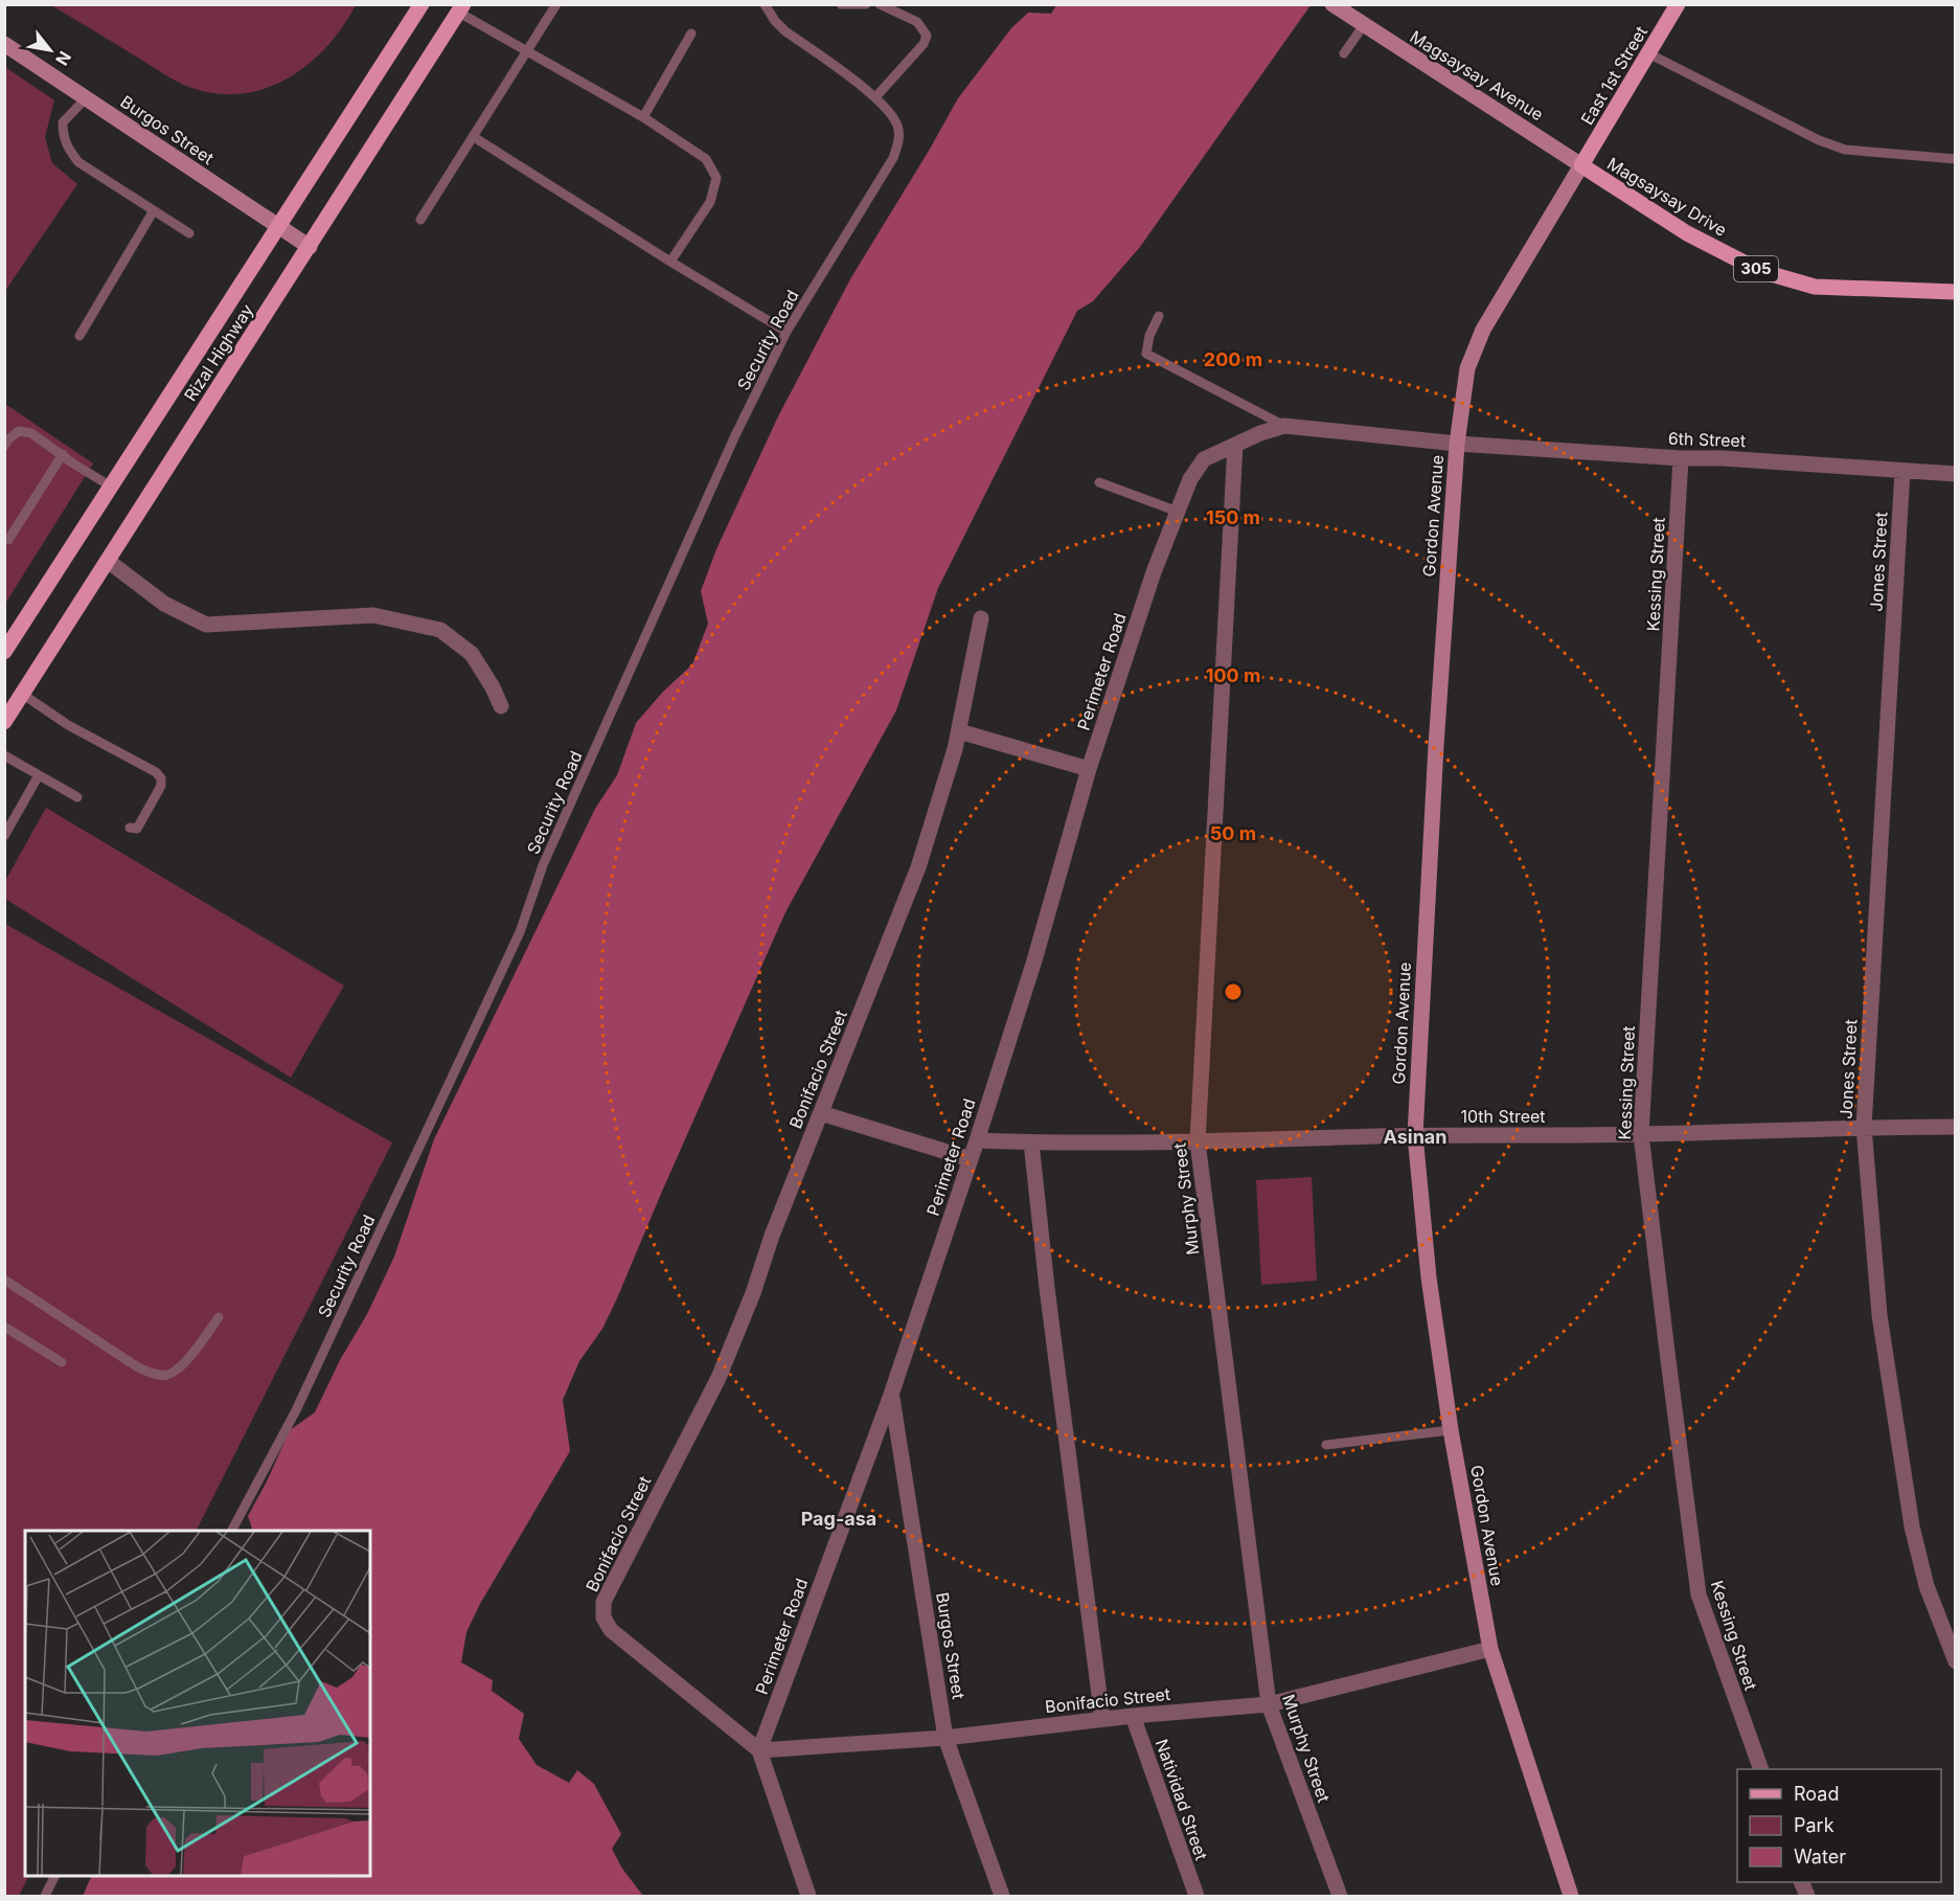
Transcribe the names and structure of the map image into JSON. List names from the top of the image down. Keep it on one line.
{"streets":{"main road":["Magsaysay Avenue","East 1st Street","Burgos Street","Magsaysay Drive","305","Rizal Highway","Gordon Avenue"],"street":["6th Street","Jones Street","Kessing Street","Perimeter Road","Bonifacio Street","10th Street","Murphy Street","Natividad Street"],"lane":["Security Road"]},"crossings":[["Magsaysay Avenue","East 1st Street"],["Magsaysay Avenue","Magsaysay Drive"],["Magsaysay Avenue","Gordon Avenue"],["East 1st Street","Magsaysay Drive"],["East 1st Street","Gordon Avenue"],["Burgos Street","Rizal Highway"],["Burgos Street","Perimeter Road"],["Burgos Street","Bonifacio Street"],["Magsaysay Drive","Gordon Avenue"],["6th Street","Gordon Avenue"],["6th Street","Jones Street"],["6th Street","Kessing Street"],["6th Street","Perimeter Road"],["Gordon Avenue","Bonifacio Street"],["Gordon Avenue","10th Street"],["Jones Street","10th Street"],["Kessing Street","10th Street"],["Perimeter Road","Bonifacio Street"],["Perimeter Road","10th Street"],["Perimeter Road","Murphy Street"],["Bonifacio Street","Murphy Street"],["Bonifacio Street","Natividad Street"],["10th Street","Murphy Street"]],"districts":["Asinan","Pag-asa"],"legend":["Road","Park","Water"],"north":"bottom right","rings":["200 m","150 m","100 m","50 m"]}
